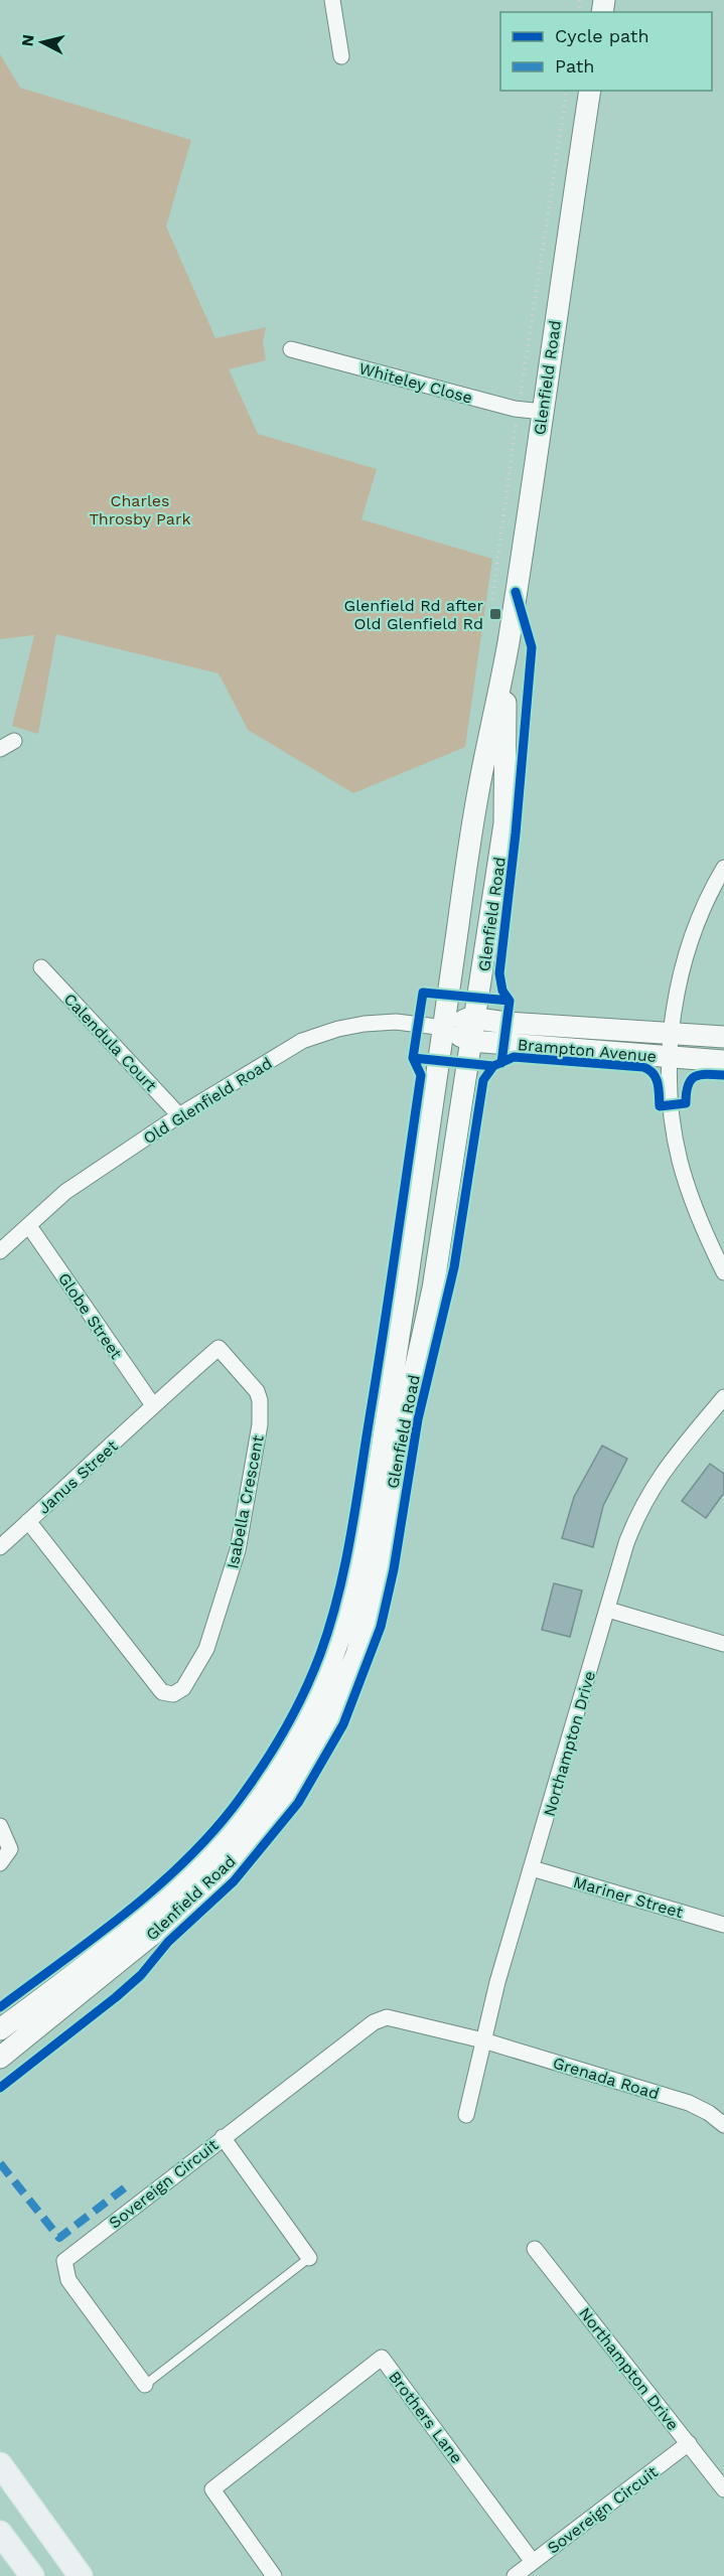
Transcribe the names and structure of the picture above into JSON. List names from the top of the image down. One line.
{"streets":{"main road":["Glenfield Road","Brampton Avenue"],"street":["Whiteley Close","Calendula Court","Old Glenfield Road","Globe Street","Janus Street","Isabella Crescent","Northampton Drive","Mariner Street","Grenada Road","Sovereign Circuit","Brothers Lane"]},"crossings":[["Glenfield Road","Whiteley Close"],["Glenfield Road","Brampton Avenue"],["Glenfield Road","Old Glenfield Road"],["Calendula Court","Old Glenfield Road"],["Brampton Avenue","Old Glenfield Road"],["Old Glenfield Road","Globe Street"],["Globe Street","Janus Street"],["Globe Street","Isabella Crescent"],["Janus Street","Isabella Crescent"],["Northampton Drive","Mariner Street"],["Northampton Drive","Grenada Road"],["Northampton Drive","Sovereign Circuit"],["Grenada Road","Sovereign Circuit"],["Sovereign Circuit","Brothers Lane"]],"parks":["Charles Throsby Park"],"places":{"transit":["Glenfield Rd after Old Glenfield Rd"]},"legend":["Cycle path","Path"],"north":"left"}
